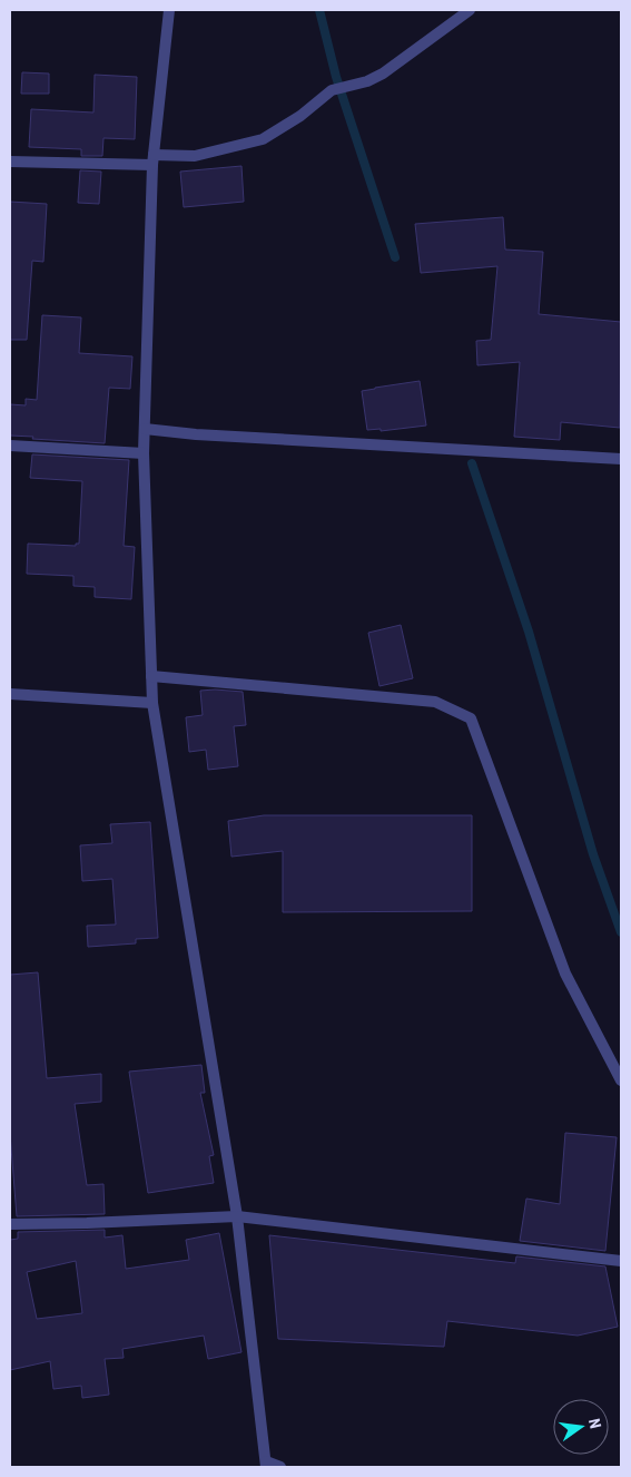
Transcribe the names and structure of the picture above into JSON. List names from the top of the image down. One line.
{"north":"right"}
